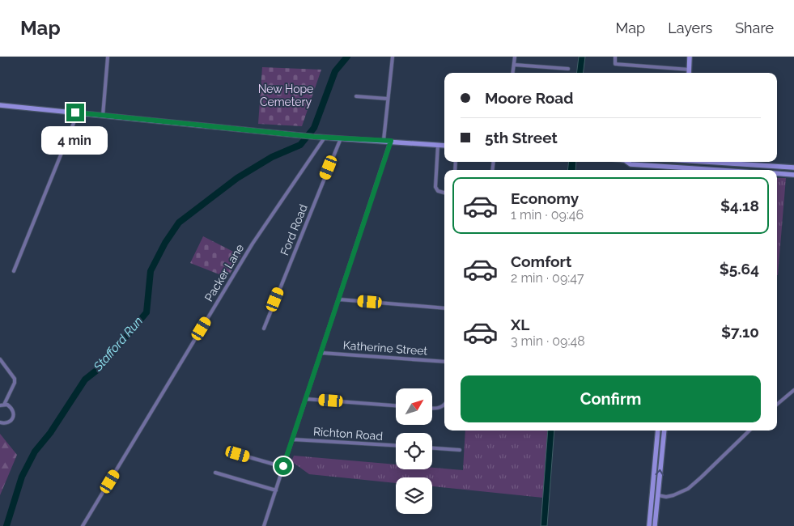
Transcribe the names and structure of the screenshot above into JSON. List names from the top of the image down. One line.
{"streets":{"street":["Ford Road","Packer Lane","Katherine Street","Richton Road"]},"water":["Stafford Run"],"parks":["New Hope Cemetery"],"north":"top right","page":{"header":"Map","nav":["Map","Layers","Share"],"banner":["Moore Road","5th Street"],"bubble":"4 min","list":[{"name":"Economy","note":"1 min · 09:46","value":"$4.18"},{"name":"Comfort","note":"2 min · 09:47","value":"$5.64"},{"name":"XL","note":"3 min · 09:48","value":"$7.10"}],"buttons":"Confirm"}}
